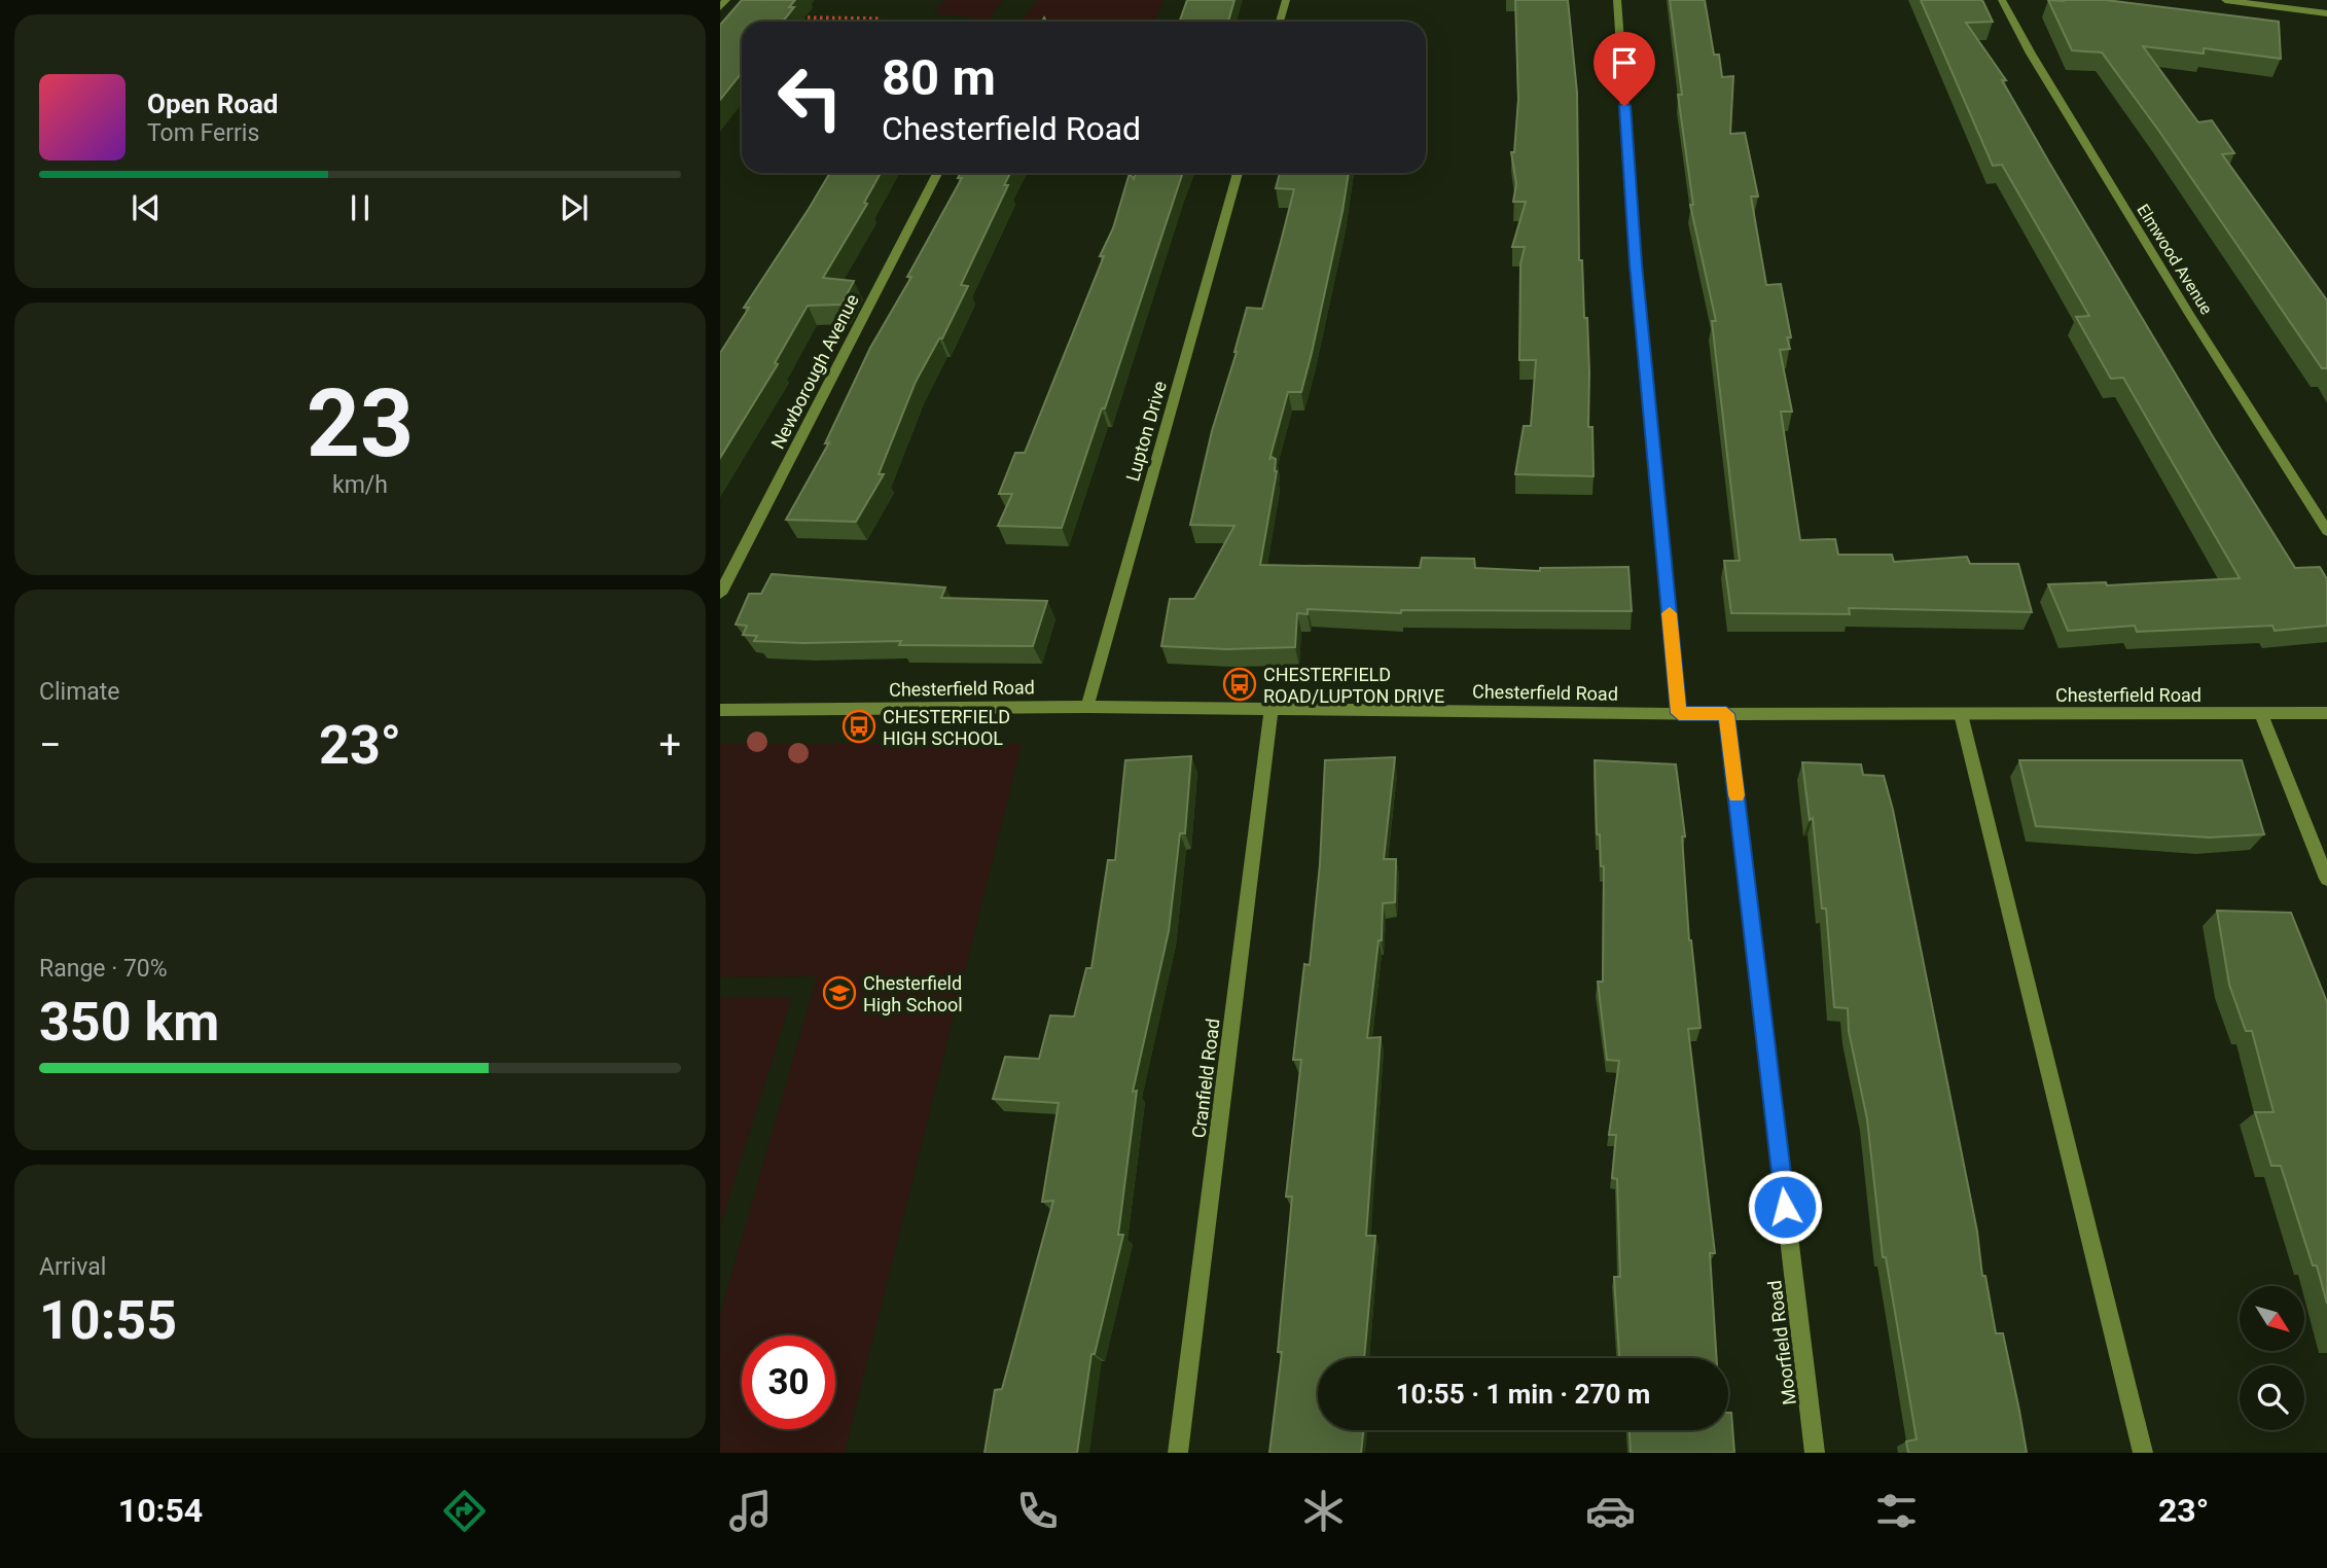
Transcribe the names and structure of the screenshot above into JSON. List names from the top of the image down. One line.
{"streets":{"street":["Elmwood Avenue","Newborough Avenue","Lupton Drive","Chesterfield Road","Cranfield Road","Moorfield Road"]},"crossings":[["Lupton Drive","Chesterfield Road"],["Chesterfield Road","Cranfield Road"],["Chesterfield Road","Moorfield Road"]],"places":{"bus stop":["CHESTERFIELD ROAD/LUPTON DRIVE","CHESTERFIELD HIGH SCHOOL"],"school or university":["Chesterfield High School"]},"north":"bottom right","page":{"turn":["80 m","Chesterfield Road"],"song":["Open Road","Tom Ferris"],"tile":[["23","km/h"],"Climate",["Range · 70%","350 km"],["Arrival","10:55"]],"heat":["−","23°","+"],"limit":"30","trip":"10:55 · 1 min · 270 m","tabs":["10:54","23°"]}}
